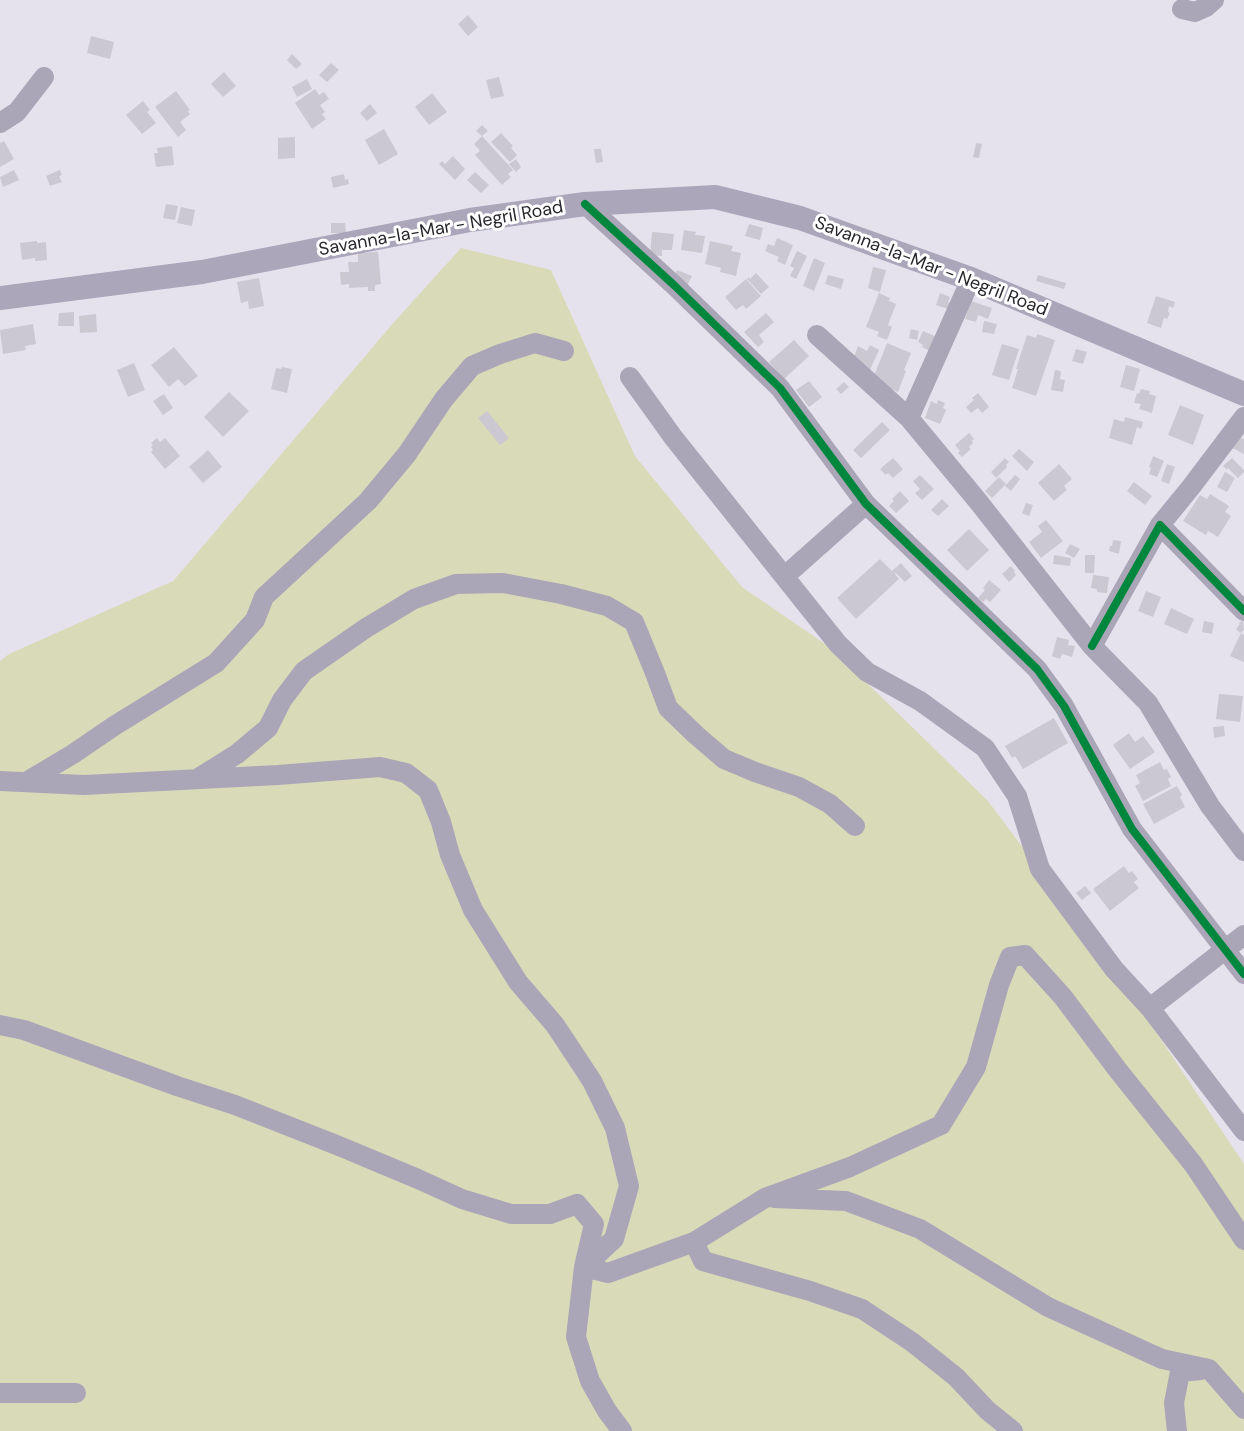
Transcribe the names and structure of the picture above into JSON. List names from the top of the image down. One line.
{"streets":{"main road":["Savanna-la-Mar - Negril Road"]}}
